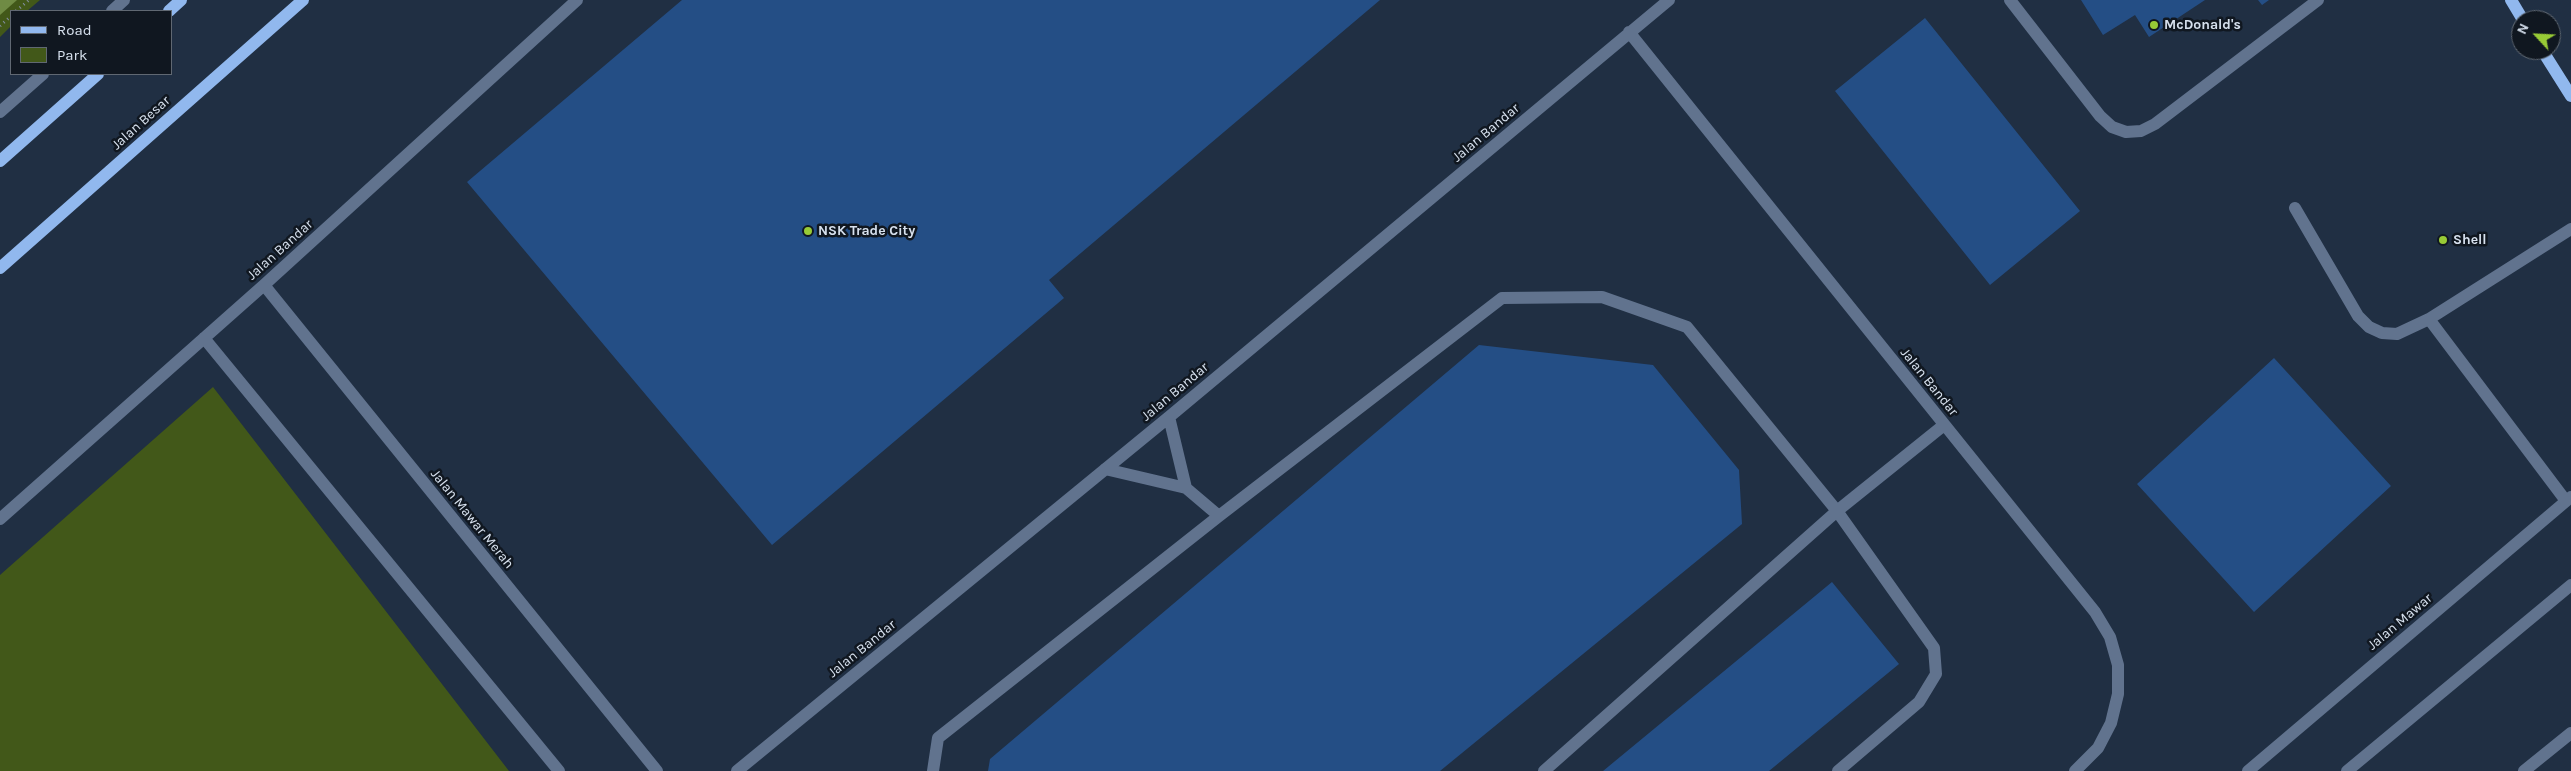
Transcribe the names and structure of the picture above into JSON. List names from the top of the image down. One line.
{"streets":{"main road":["Jalan Besar"],"street":["Jalan Bandar","Jalan Mawar Merah","Jalan Mawar"]},"crossings":[["Jalan Bandar","Jalan Mawar Merah"]],"places":["McDonald's","NSK Trade City","Shell"],"legend":["Road","Park"],"north":"top left"}
